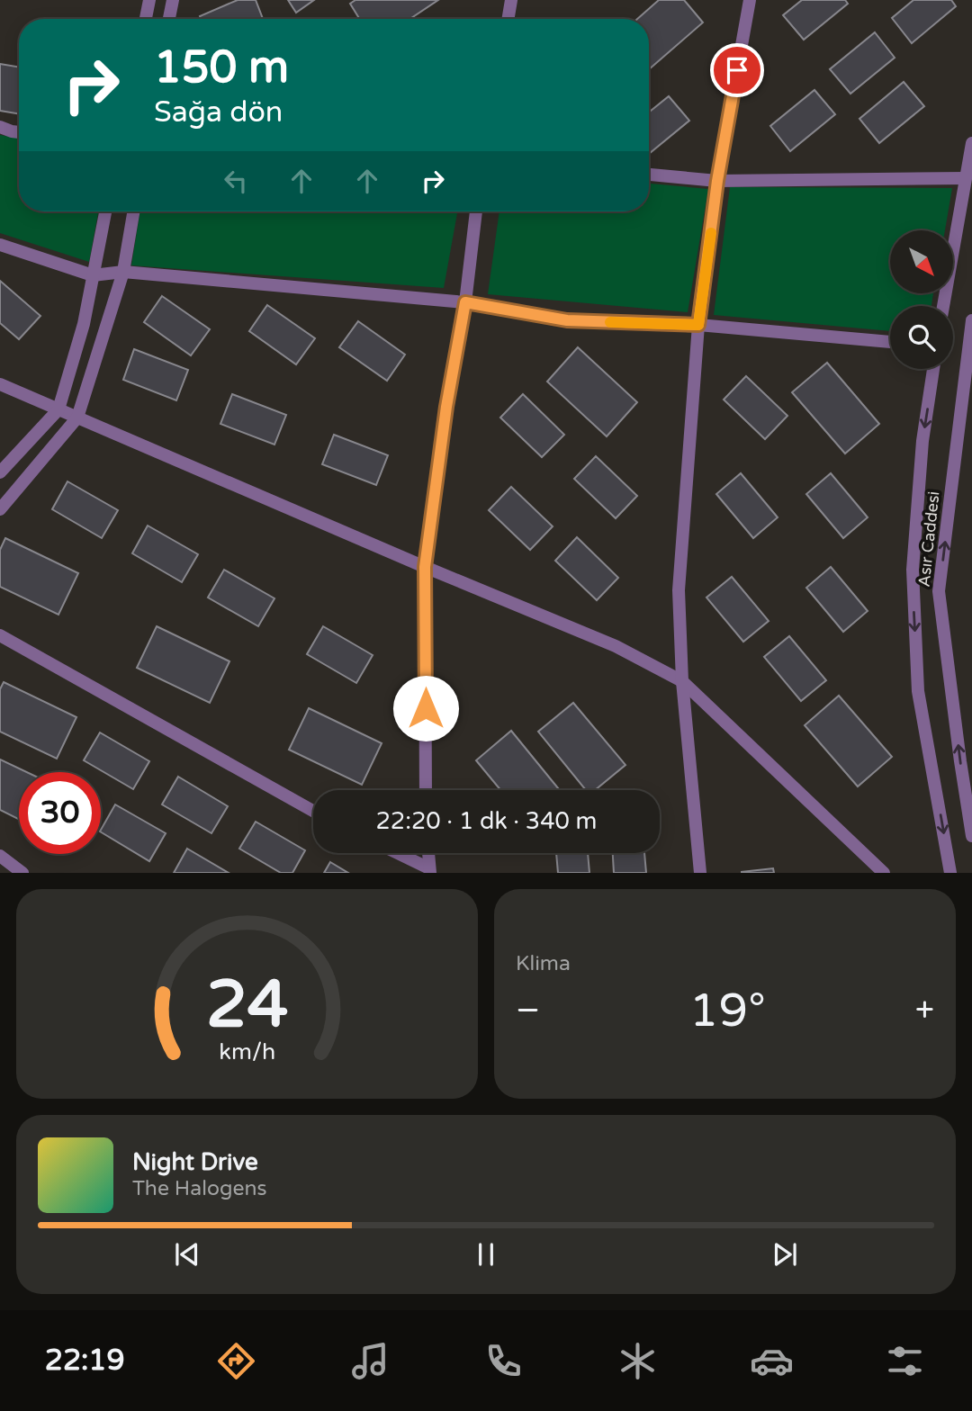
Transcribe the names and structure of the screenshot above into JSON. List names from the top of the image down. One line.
{"streets":{"street":["Asır Caddesi"]},"north":"bottom right","page":{"turn":["150 m","Sağa dön"],"limit":"30","trip":"22:20 · 1 dk · 340 m","tile":"Klima","heat":["−","19°","+"],"song":["Night Drive","The Halogens"],"tabs":"22:19","gauge":["24","km/h"]}}
